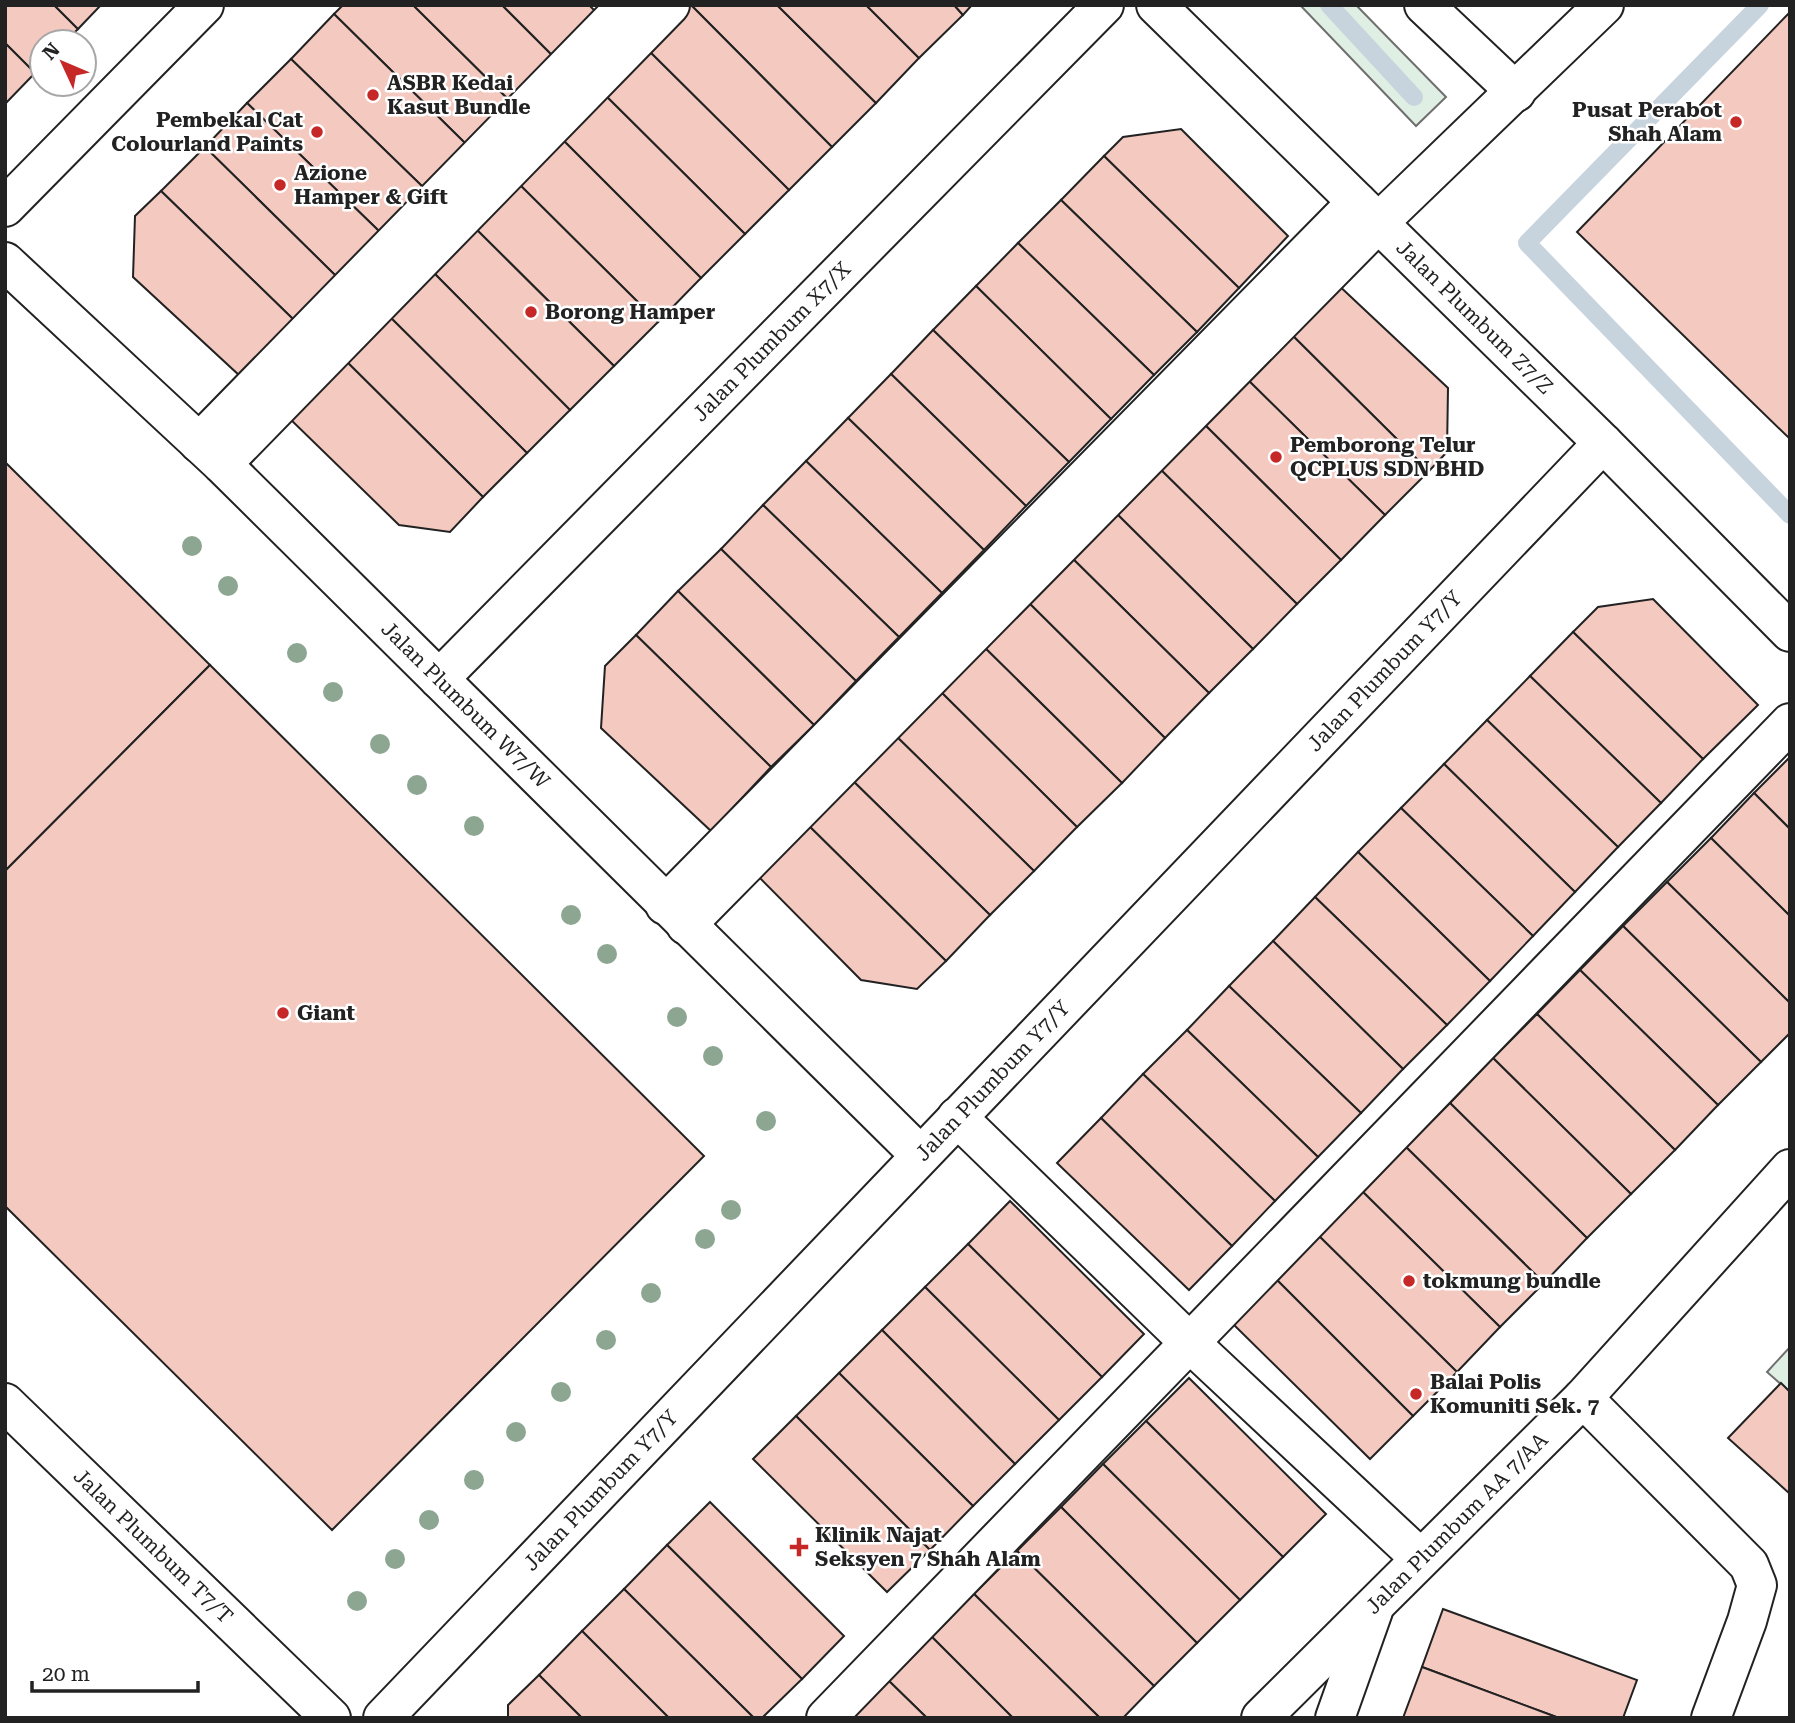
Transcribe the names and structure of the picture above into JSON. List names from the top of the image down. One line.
{"streets":{"street":["Jalan Plumbum Z7/Z","Jalan Plumbum X7/X","Jalan Plumbum Y7/Y","Jalan Plumbum W7/W","Jalan Plumbum AA 7/AA","Jalan Plumbum T7/T"]},"crossings":[["Jalan Plumbum Z7/Z","Jalan Plumbum Y7/Y"],["Jalan Plumbum X7/X","Jalan Plumbum W7/W"],["Jalan Plumbum Y7/Y","Jalan Plumbum W7/W"]],"places":{"other":["ASBR Kedai Kasut Bundle","Pusat Perabot Shah Alam","Pembekal Cat Colourland Paints","Azione Hamper & Gift","Borong Hamper","Pemborong Telur QCPLUS SDN BHD","Giant","tokmung bundle","Balai Polis Komuniti Sek. 7"],"health":["Klinik Najat Seksyen 7 Shah Alam"]},"scale_bar":"20 m","north":"top left"}
